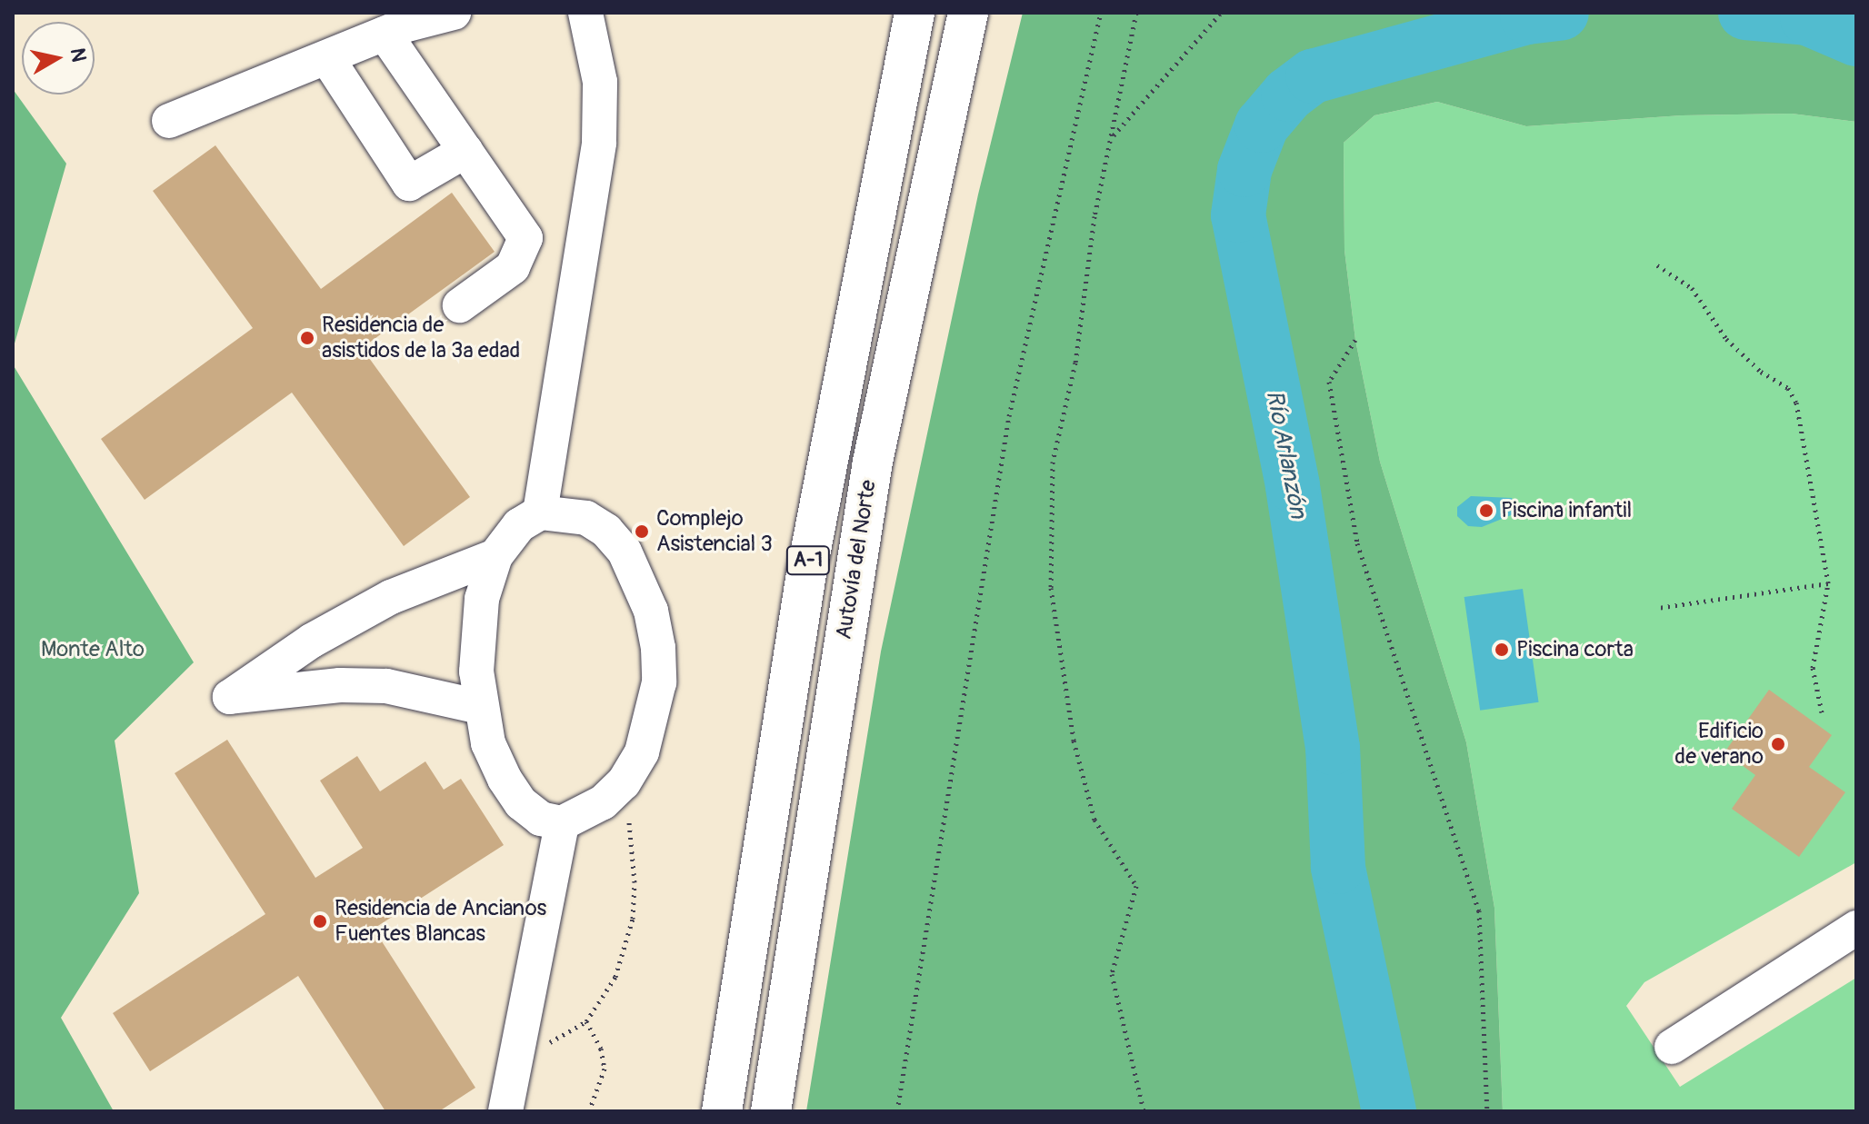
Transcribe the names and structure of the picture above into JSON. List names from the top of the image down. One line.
{"streets":{"highway":["Autovía del Norte","A-1"]},"water":["Río Arlanzón"],"parks":["Monte Alto"],"places":["Residencia de asistidos de la 3ª edad","Piscina infantil","Complejo Asistencial 3","Piscina corta","Edificio de verano","Residencia de Ancianos Fuentes Blancas"],"north":"right"}
